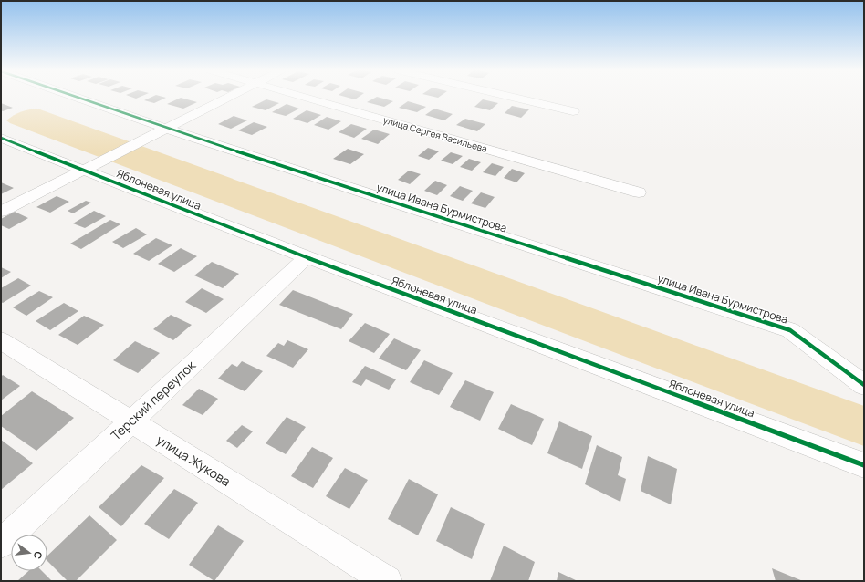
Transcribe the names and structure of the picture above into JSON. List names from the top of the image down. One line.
{"streets":{"street":["улица Сергея Васильева","Яблоневая улица","улица Ивана Бурмистрова","Терский переулок","улица Жукова"]},"crossings":[["Яблоневая улица","Терский переулок"],["Терский переулок","улица Жукова"]],"north":"right"}
